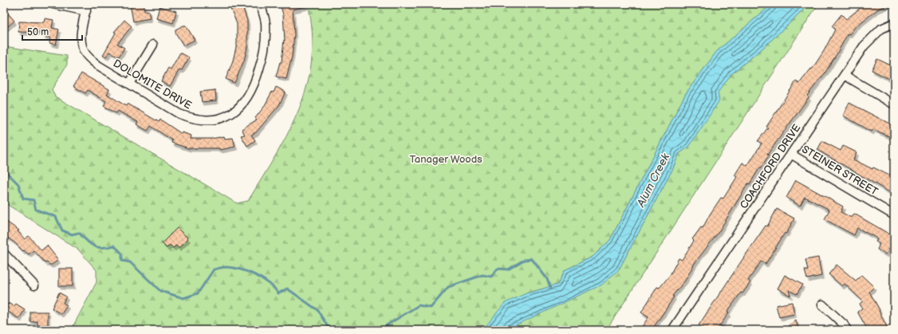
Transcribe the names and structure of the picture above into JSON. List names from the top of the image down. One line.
{"streets":{"street":["DOLOMITE DRIVE","COACHFORD DRIVE","STEINER STREET"]},"crossings":[["COACHFORD DRIVE","STEINER STREET"]],"water":["Alum Creek"],"parks":["Tanager Woods"],"scale_bar":"50 m"}
